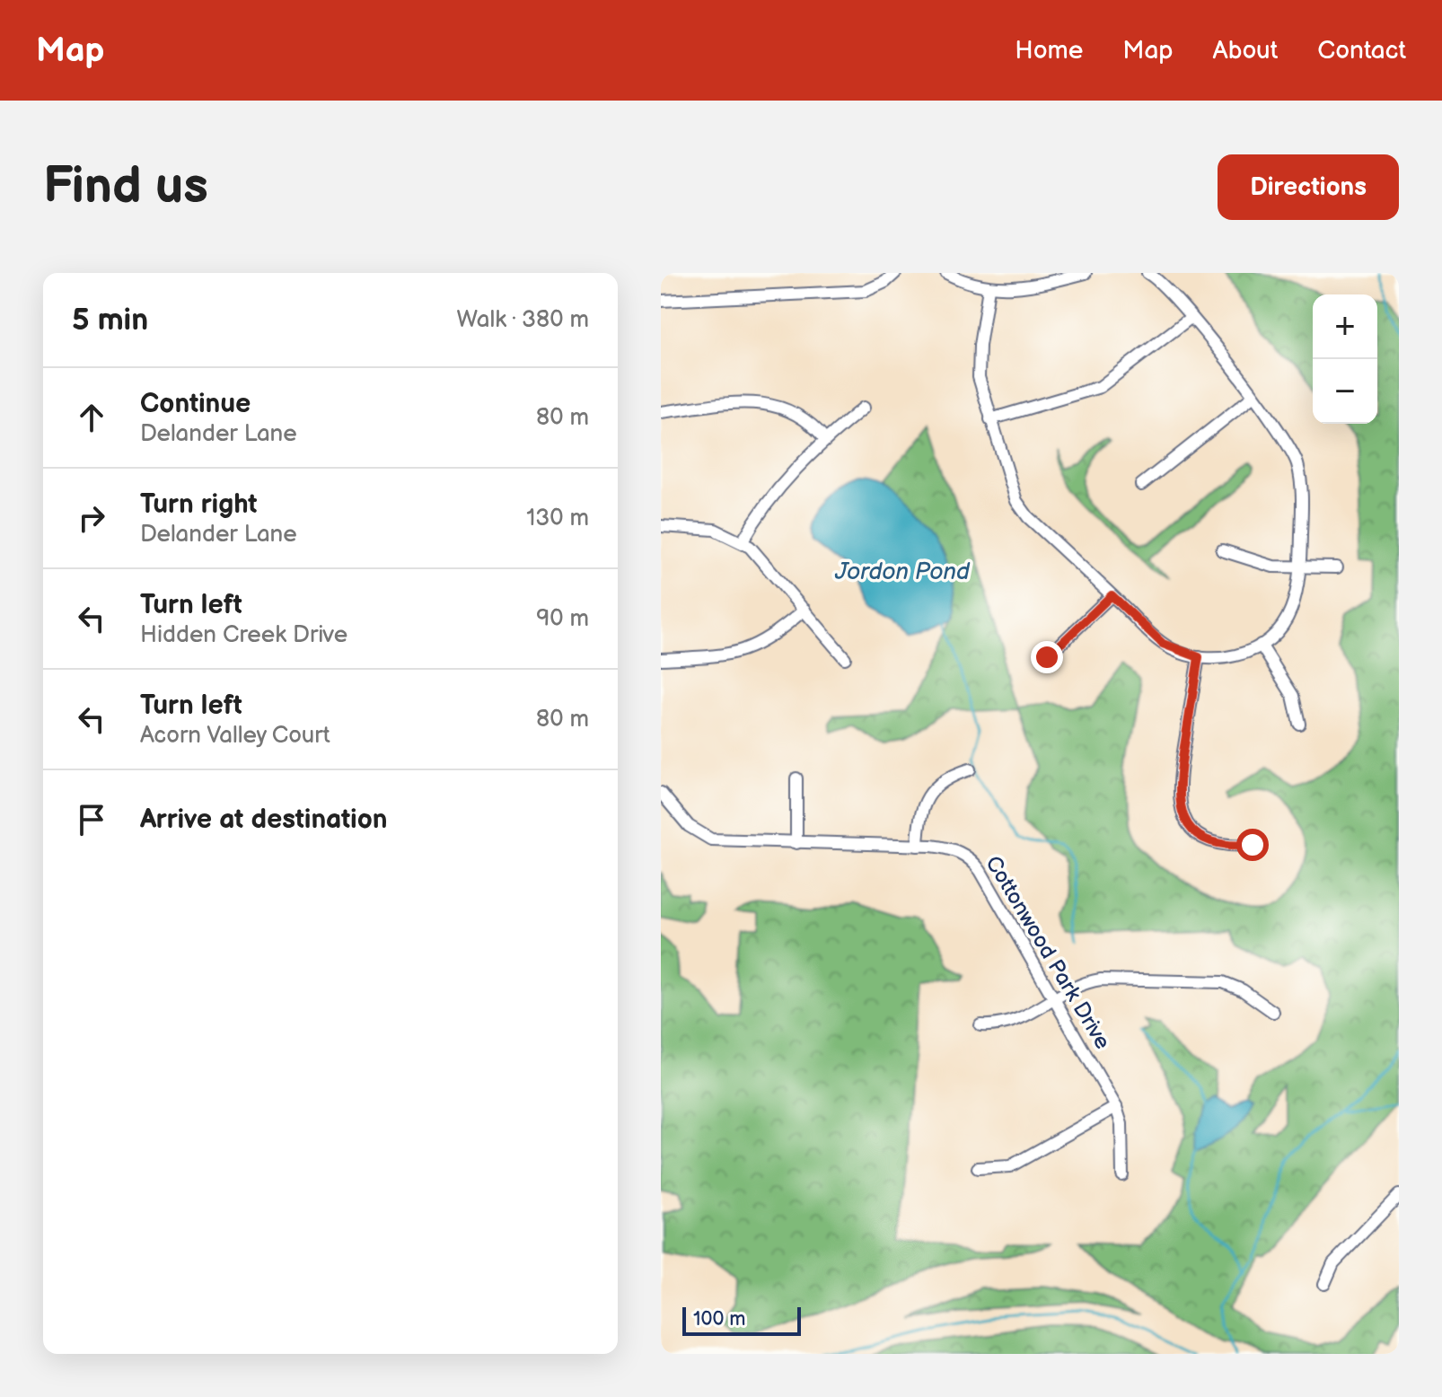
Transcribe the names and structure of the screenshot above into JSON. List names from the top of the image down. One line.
{"streets":{"street":["Cottonwood Park Drive"]},"water":["Jordon Pond"],"scale_bar":"100 m","page":{"header":"Map","nav":["Home","Map","About","Contact"],"buttons":"Directions","title":"Find us","heading":["5 min","Walk · 380 m"],"map_buttons":["+","−"],"list":[["Continue","Delander Lane","80 m"],["Turn right","Delander Lane","130 m"],["Turn left","Hidden Creek Drive","90 m"],["Turn left","Acorn Valley Court","80 m"],"Arrive at destination"],"scale":"100 m"}}
